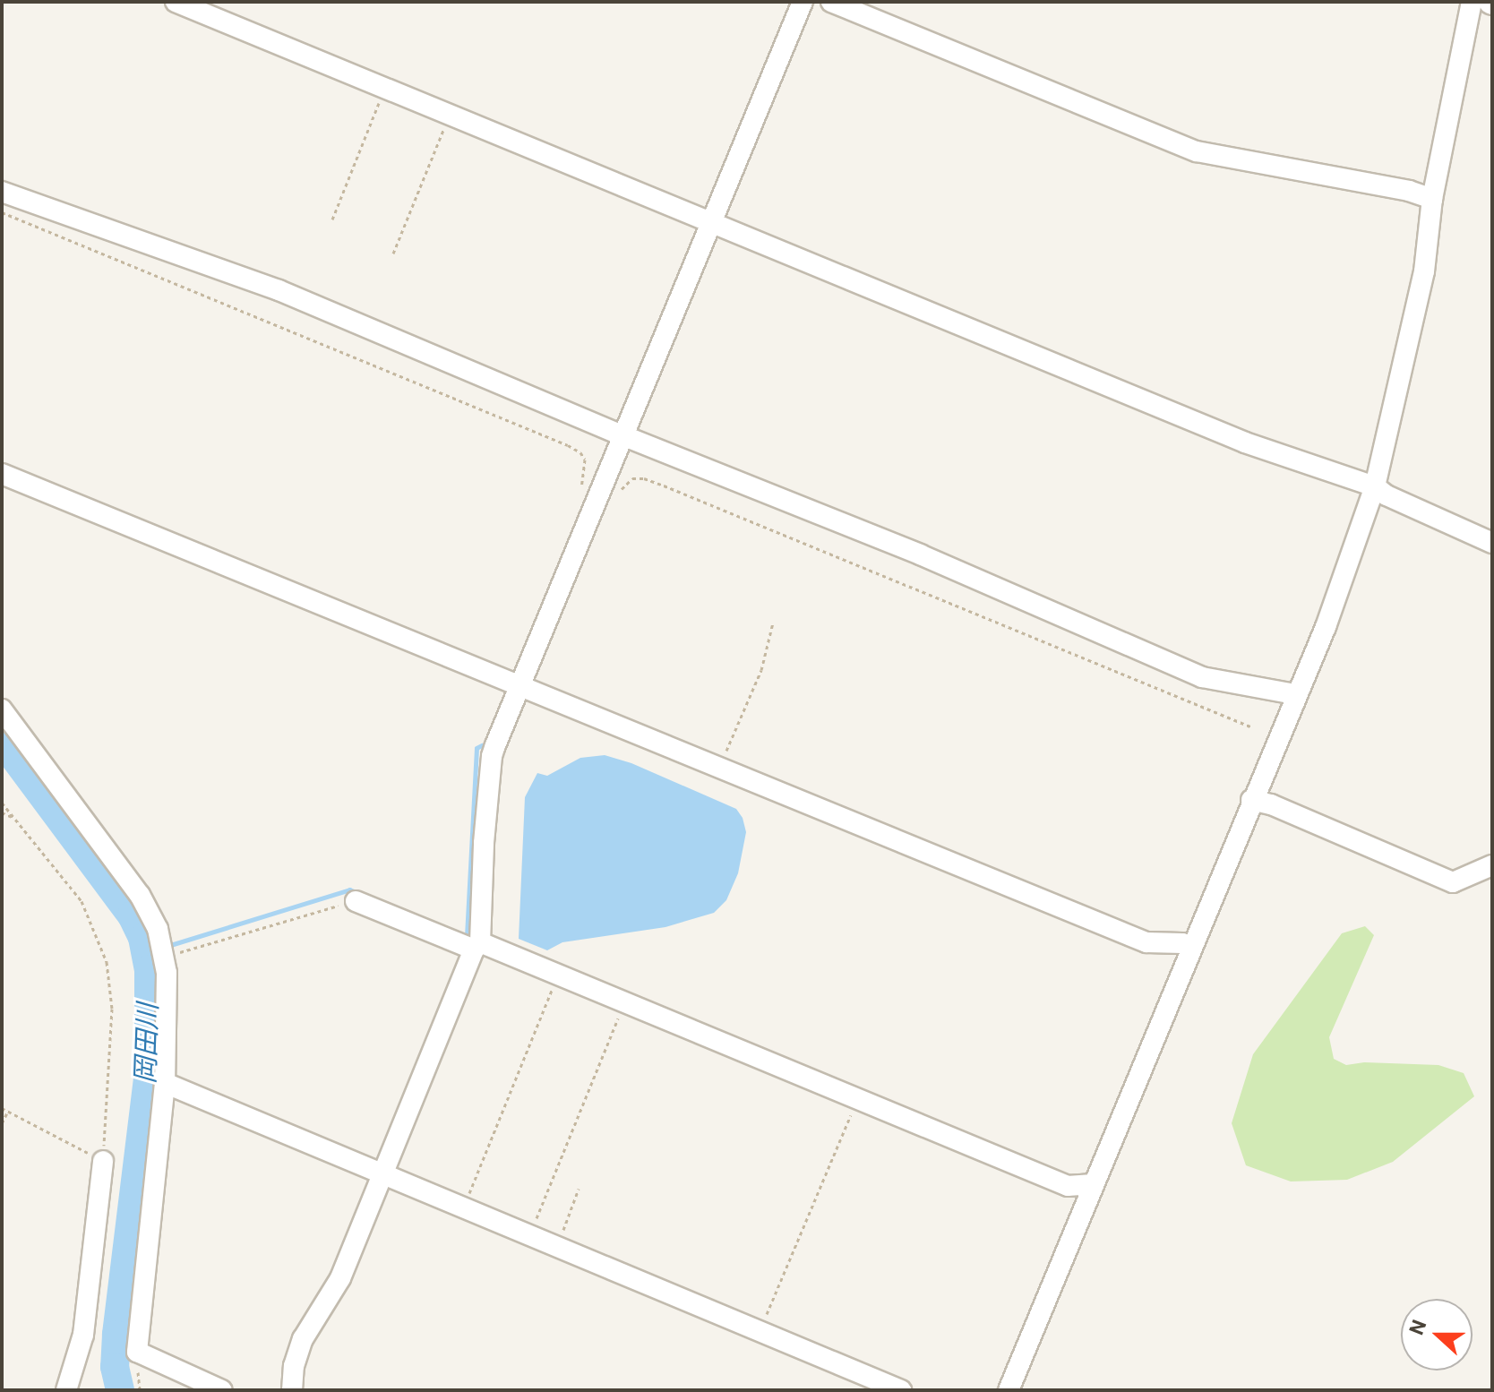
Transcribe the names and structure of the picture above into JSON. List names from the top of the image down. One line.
{"water":["岡田川"],"north":"left"}
